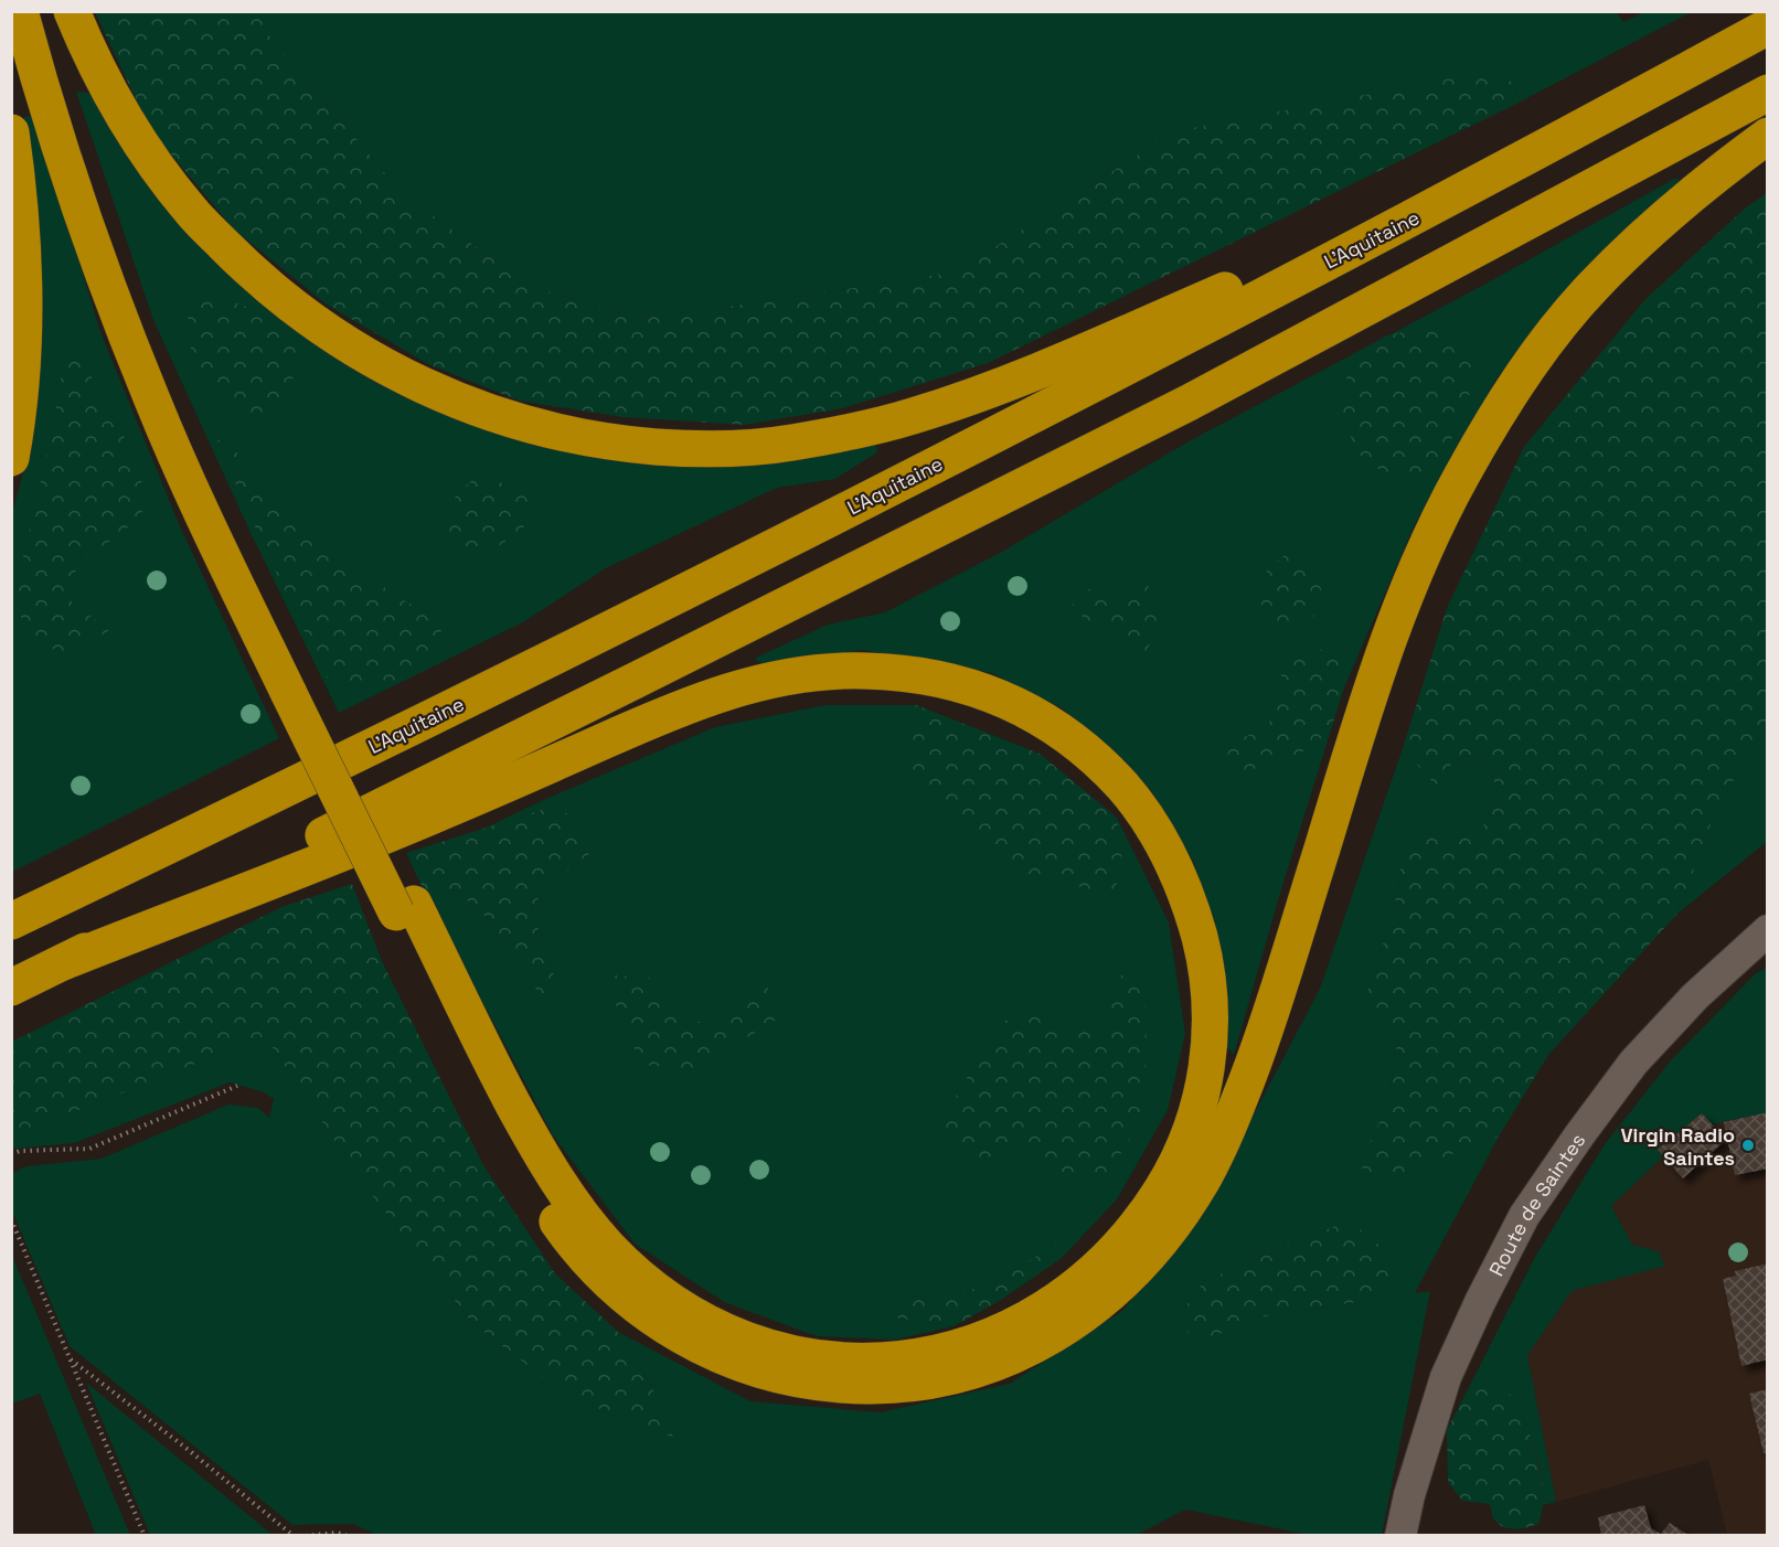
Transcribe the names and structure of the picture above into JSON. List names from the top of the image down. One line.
{"streets":{"highway":["L'Aquitaine"],"street":["Route de Saintes"]},"places":["Virgin Radio Saintes"]}
